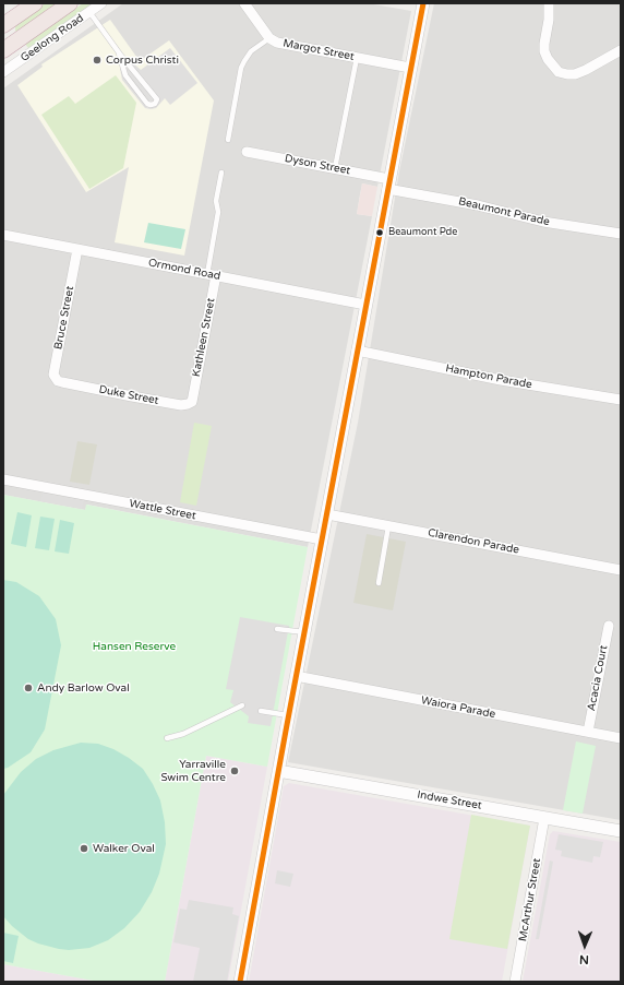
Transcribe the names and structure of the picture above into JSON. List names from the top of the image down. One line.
{"streets":{"highway":["Geelong Road"],"street":["Margot Street","Dyson Street","Beaumont Parade","Ormond Road","Bruce Street","Kathleen Street","Hampton Parade","Duke Street","Wattle Street","Clarendon Parade","Acacia Court","Waiora Parade","Indwe Street","McArthur Street"]},"crossings":[["Dyson Street","Beaumont Parade"],["Ormond Road","Bruce Street"],["Ormond Road","Kathleen Street"],["Bruce Street","Duke Street"],["Kathleen Street","Duke Street"],["Acacia Court","Waiora Parade"],["Indwe Street","McArthur Street"]],"parks":["Hansen Reserve"],"places":["Corpus Christi","Beaumont Pde","Andy Barlow Oval","Yarraville Swim Centre","Walker Oval"],"north":"bottom"}
